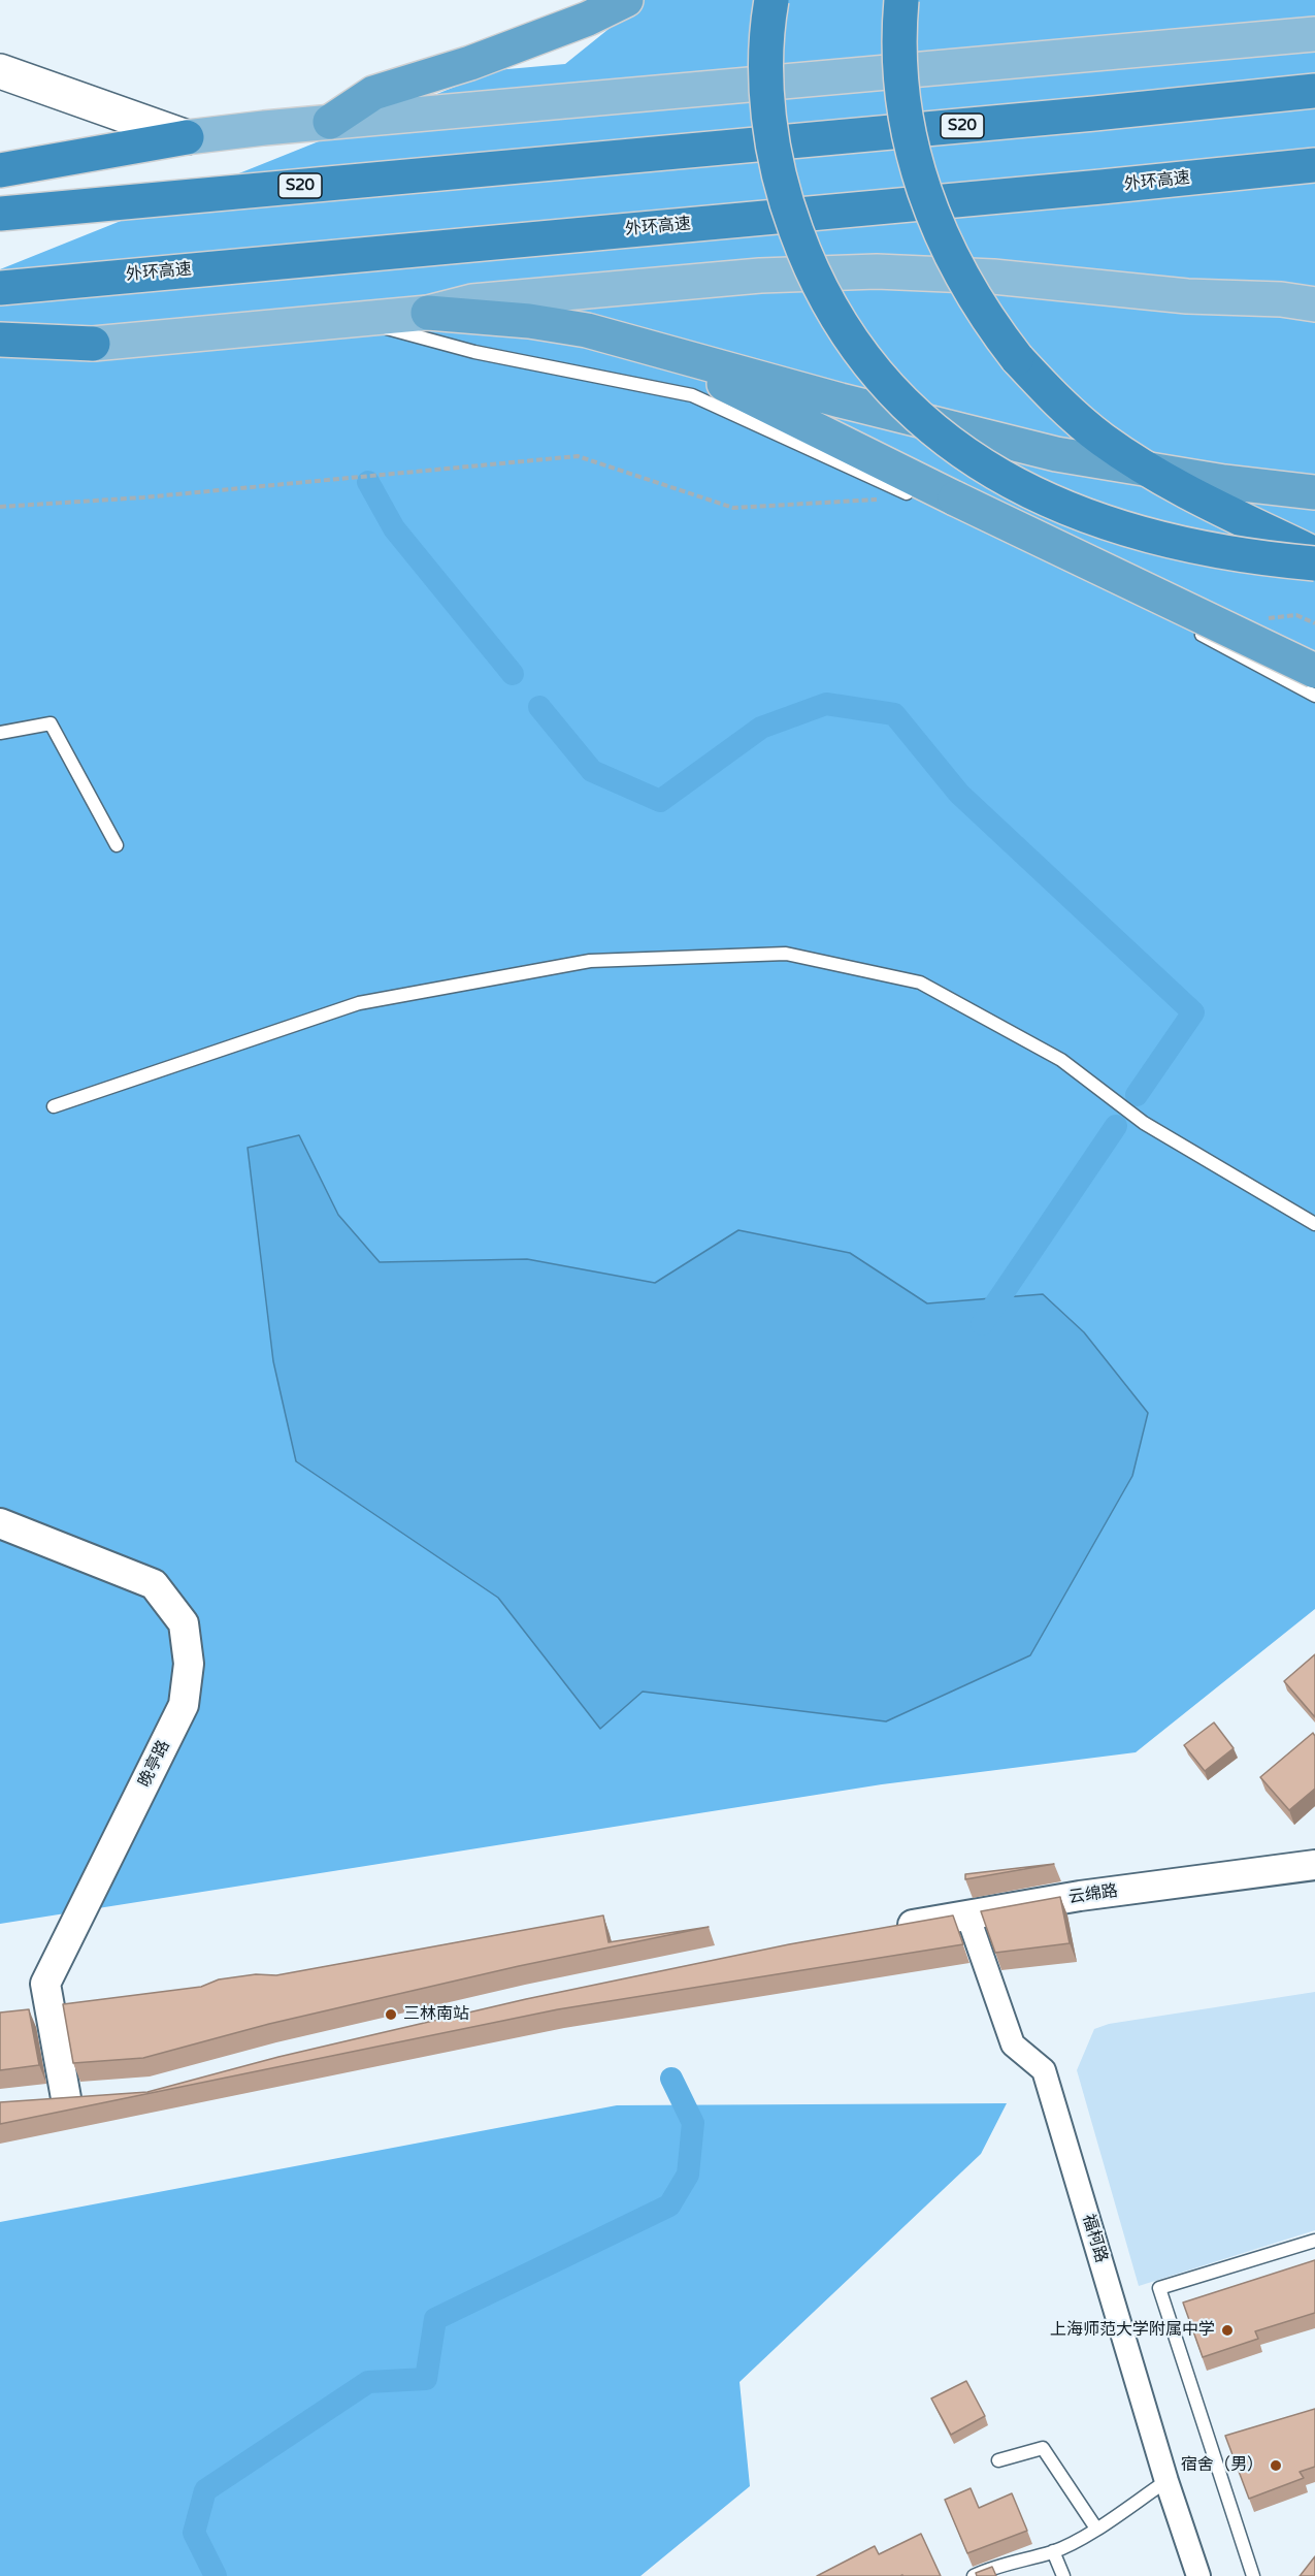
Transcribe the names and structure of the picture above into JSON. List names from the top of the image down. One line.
{"streets":{"highway":["S20","外环高速"],"street":["晚亭路","云绵路","福柯路"]},"crossings":[["云绵路","福柯路"]],"places":["三林南站","上海师范大学附属中学","宿舍（男）"]}
